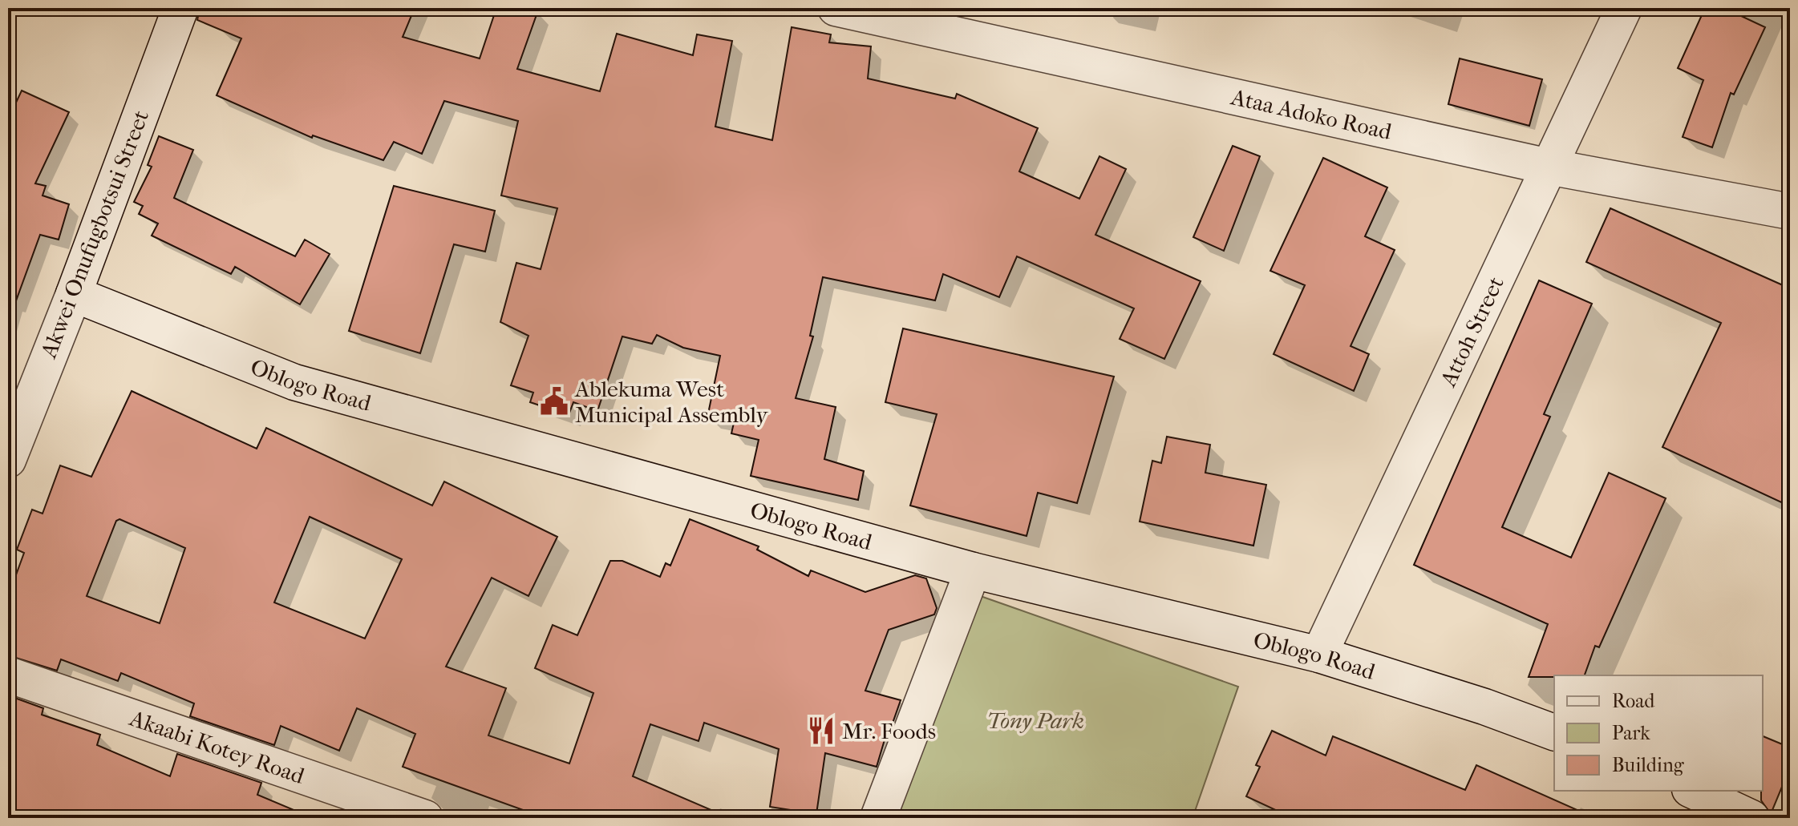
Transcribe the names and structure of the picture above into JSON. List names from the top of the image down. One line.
{"streets":{"street":["Ataa Adoko Road","Akwei Onufugbotsui Street","Attoh Street","Oblogo Road","Akaabi Kotey Road"]},"crossings":[["Ataa Adoko Road","Attoh Street"],["Akwei Onufugbotsui Street","Oblogo Road"],["Attoh Street","Oblogo Road"]],"parks":["Tony Park"],"places":{"public building":["Ablekuma West Municipal Assembly"],"restaurant":["Mr. Foods"]},"legend":["Road","Park","Building"]}
